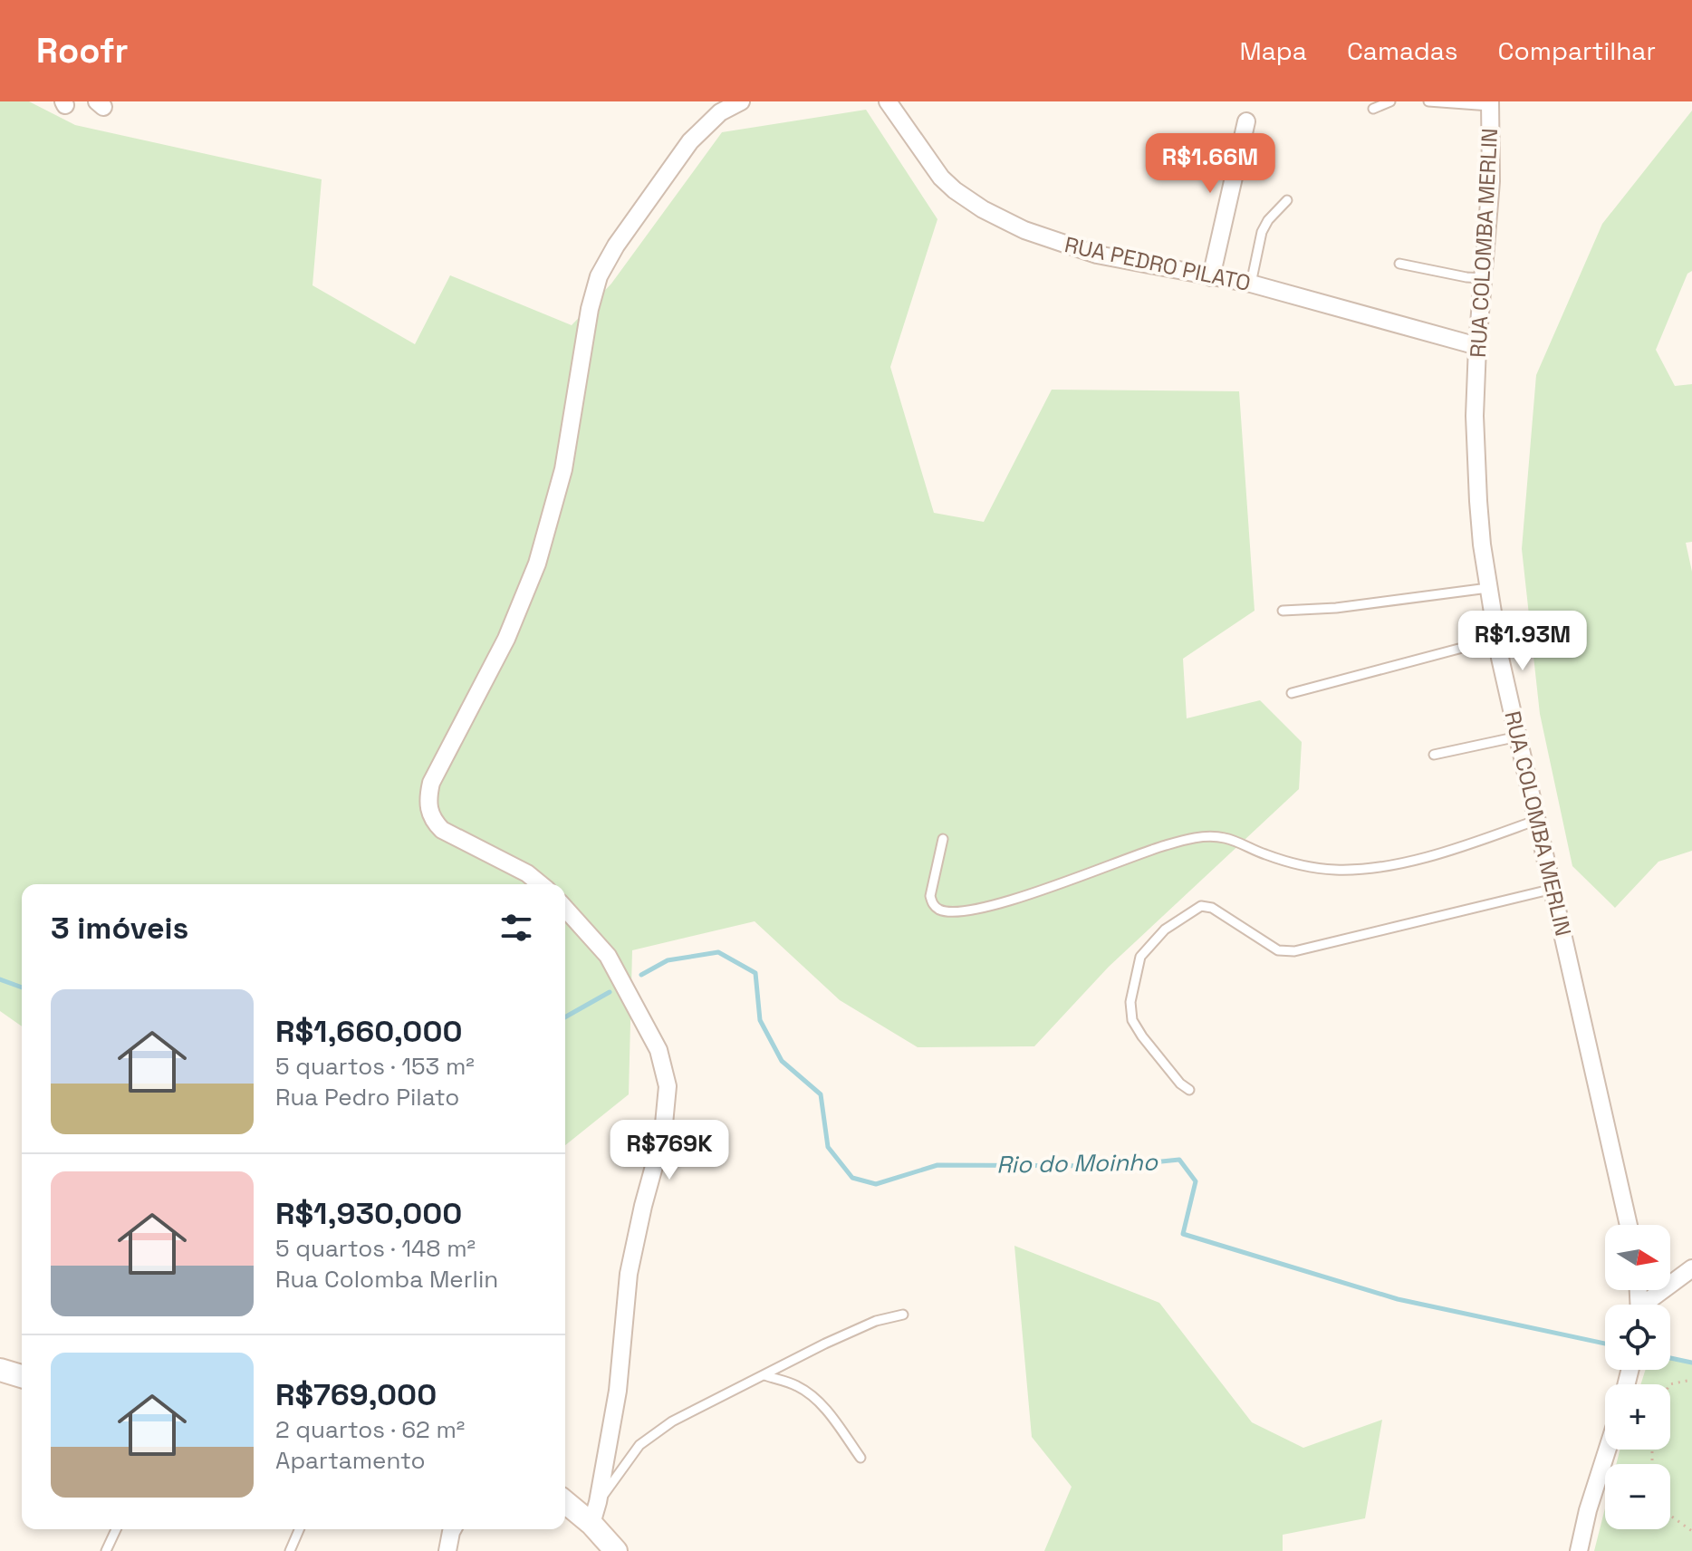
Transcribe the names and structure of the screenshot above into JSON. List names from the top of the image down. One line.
{"streets":{"street":["RUA COLOMBA MERLIN","RUA PEDRO PILATO"]},"crossings":[["RUA COLOMBA MERLIN","RUA PEDRO PILATO"]],"water":["Rio do Moinho"],"north":"right","page":{"header":"Roofr","nav":["Mapa","Camadas","Compartilhar"],"price":["R$1.66M","R$1.93M","R$769K"],"heading":"3 imóveis","list":[{"name":"R$1,660,000","note":"5 quartos · 153 m² · Rua Pedro Pilato"},{"name":"R$1,930,000","note":"5 quartos · 148 m² · Rua Colomba Merlin"},{"name":"R$769,000","note":"2 quartos · 62 m² · Apartamento"}],"map_buttons":["+","−"]}}
